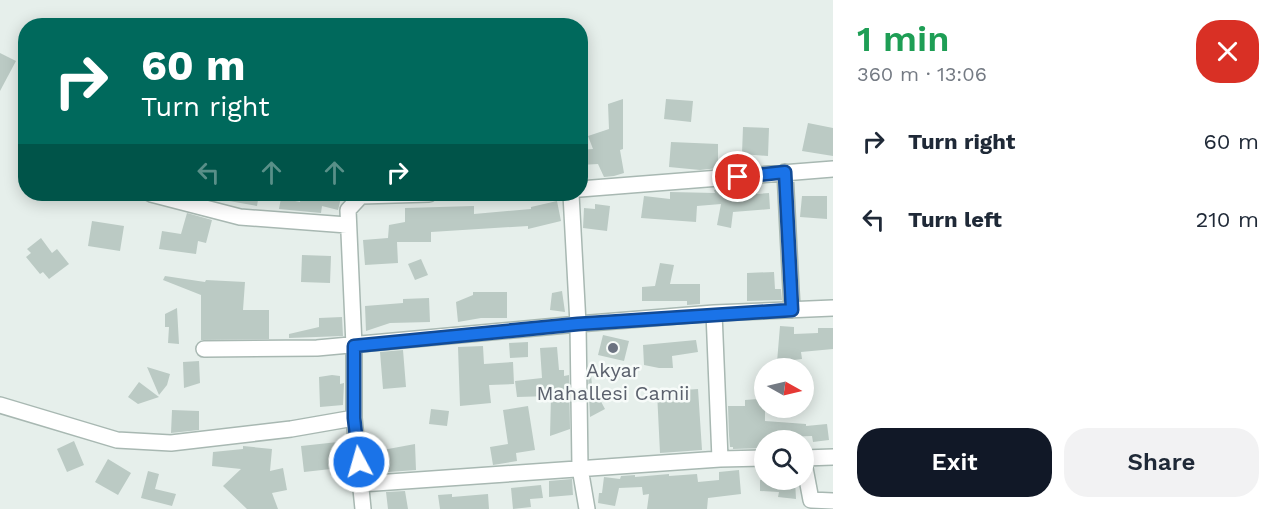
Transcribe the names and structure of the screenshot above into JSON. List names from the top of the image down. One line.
{"places":["Akyar Mahallesi Camii"],"north":"right","page":{"heading":["1 min","360 m · 13:06"],"turn":["60 m","Turn right"],"list":[{"name":"Turn right","value":"60 m"},{"name":"Turn left","value":"210 m"}],"buttons":["Exit","Share"]}}
